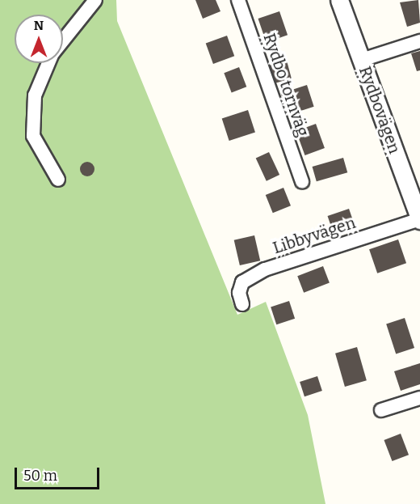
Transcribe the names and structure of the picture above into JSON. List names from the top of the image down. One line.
{"streets":{"street":["Rydbo tornväg","Rydbovägen","Libbyvägen"]},"crossings":[["Rydbovägen","Libbyvägen"]],"scale_bar":"50 m","north":"top"}
